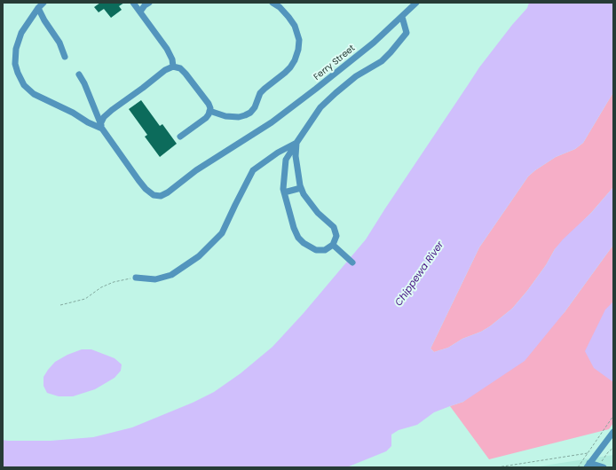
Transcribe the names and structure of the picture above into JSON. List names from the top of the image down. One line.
{"streets":{"street":["Ferry Street"]},"water":["Chippewa River"]}
